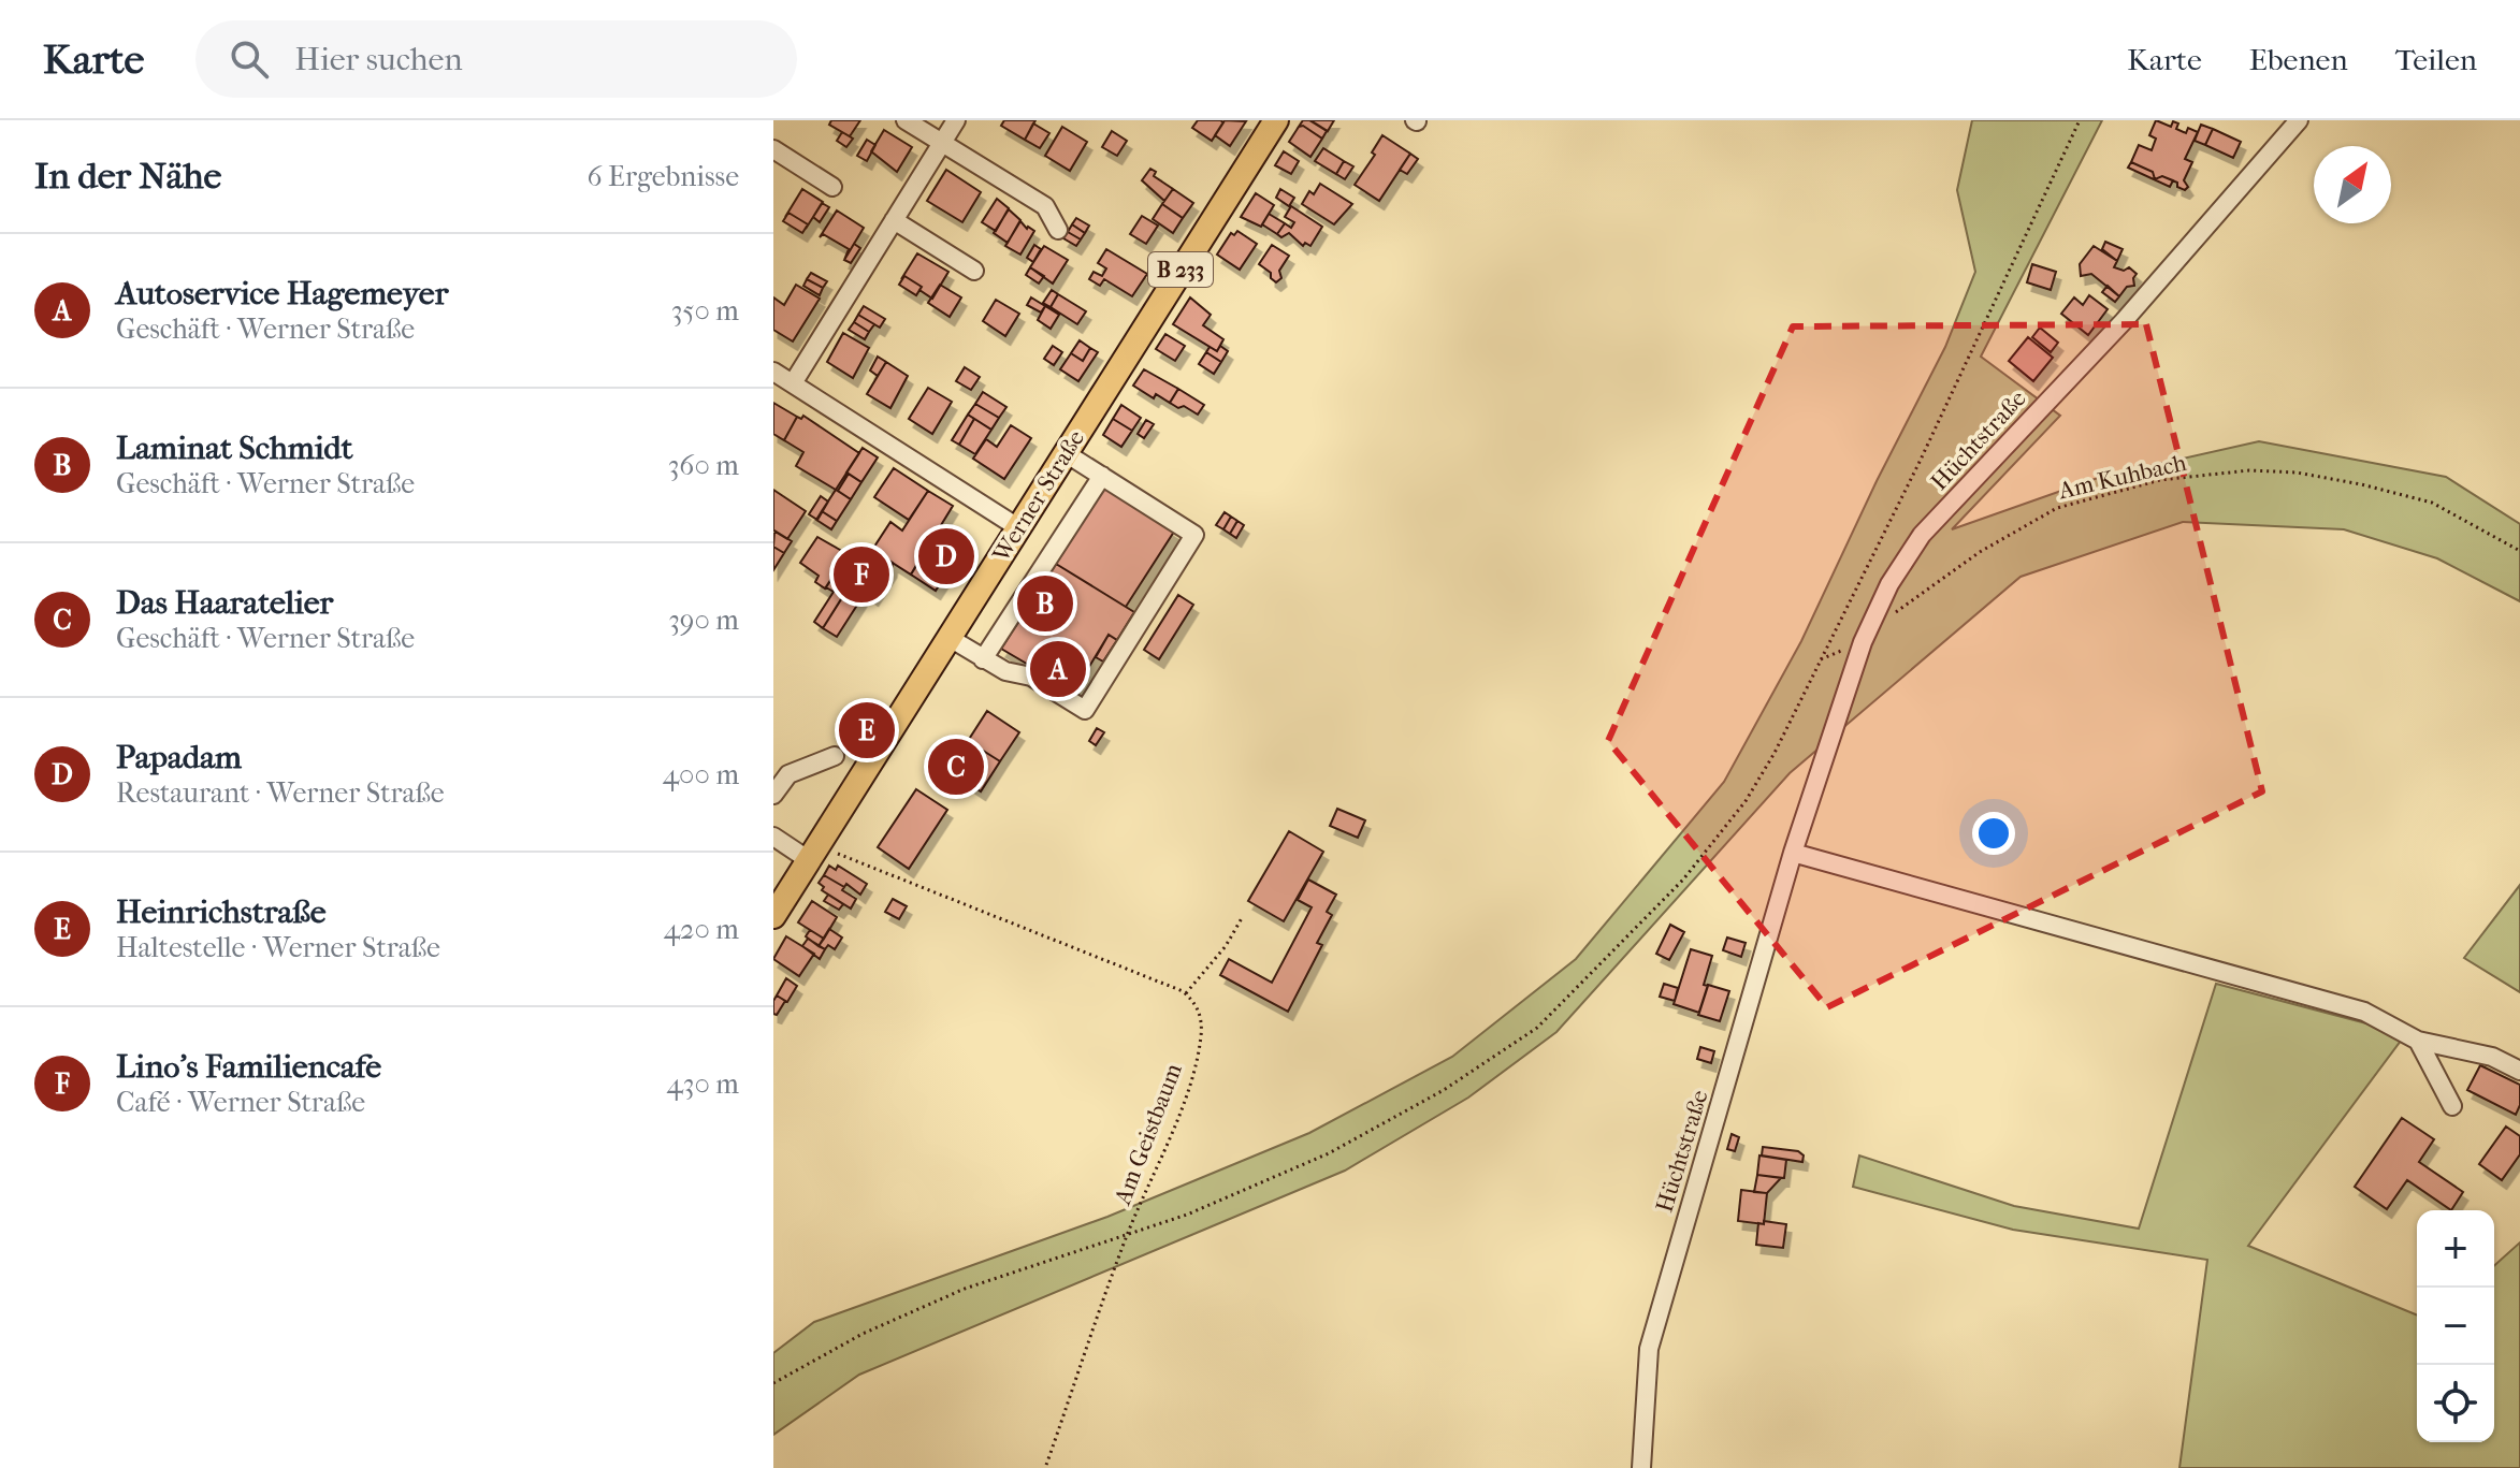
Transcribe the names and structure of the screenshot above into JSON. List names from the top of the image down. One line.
{"streets":{"main road":["B 233","Werner Straße"],"street":["Hüchtstraße"],"path":["Am Kuhbach","Am Geistbaum"]},"north":"top right","page":{"header":"Karte","search":"Hier suchen","nav":["Karte","Ebenen","Teilen"],"heading":["In der Nähe","6 Ergebnisse"],"list":[{"mark":"A","name":"Autoservice Hagemeyer","note":"Geschäft · Werner Straße","value":"350 m"},{"mark":"B","name":"Laminat Schmidt","note":"Geschäft · Werner Straße","value":"360 m"},{"mark":"C","name":"Das Haaratelier","note":"Geschäft · Werner Straße","value":"390 m"},{"mark":"D","name":"Papadam","note":"Restaurant · Werner Straße","value":"400 m"},{"mark":"E","name":"Heinrichstraße","note":"Haltestelle · Werner Straße","value":"420 m"},{"mark":"F","name":"Lino's Familiencafe","note":"Café · Werner Straße","value":"430 m"}],"pins":["D","F","B","A","E","C"],"map_buttons":["+","−"]}}
